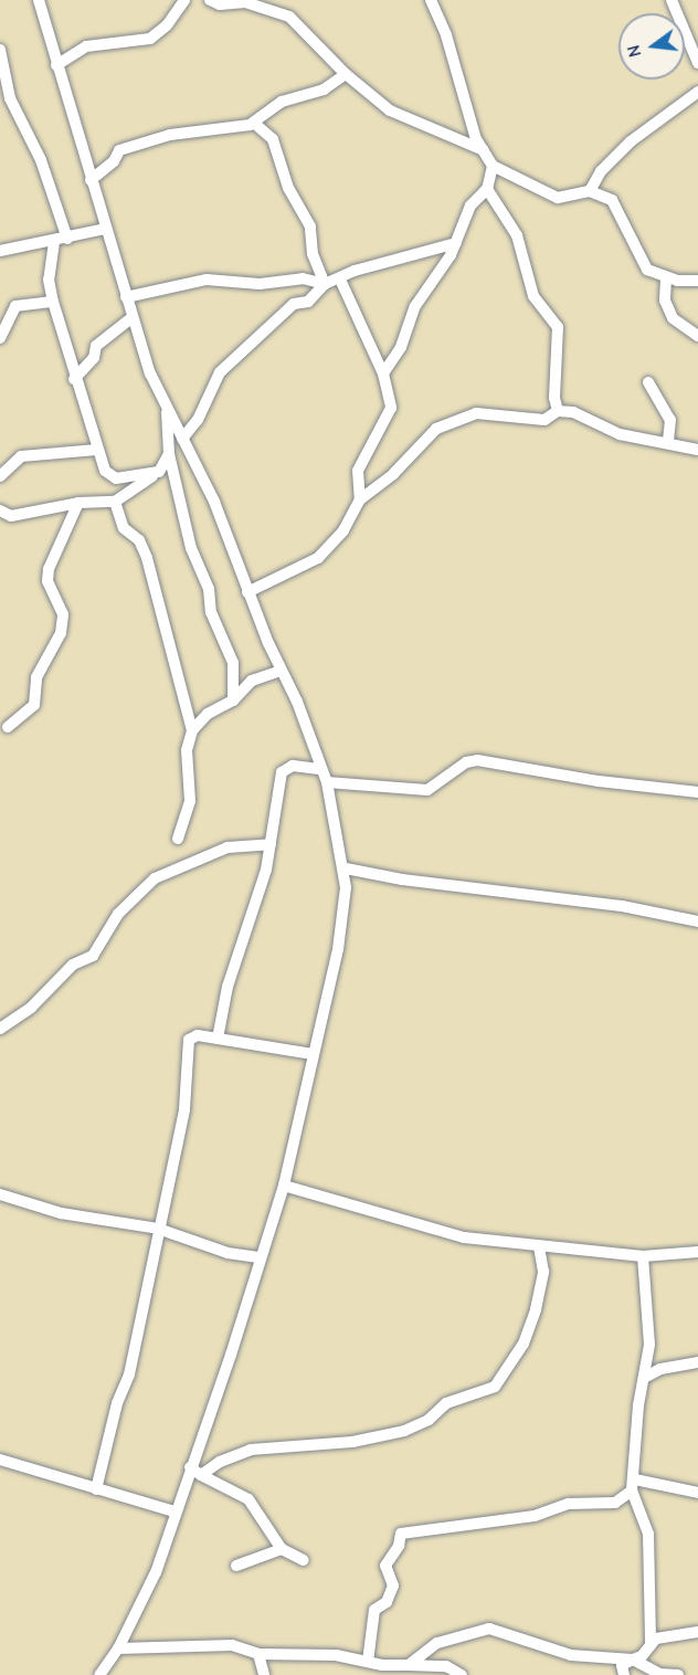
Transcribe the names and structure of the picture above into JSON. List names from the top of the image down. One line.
{"north":"left"}
